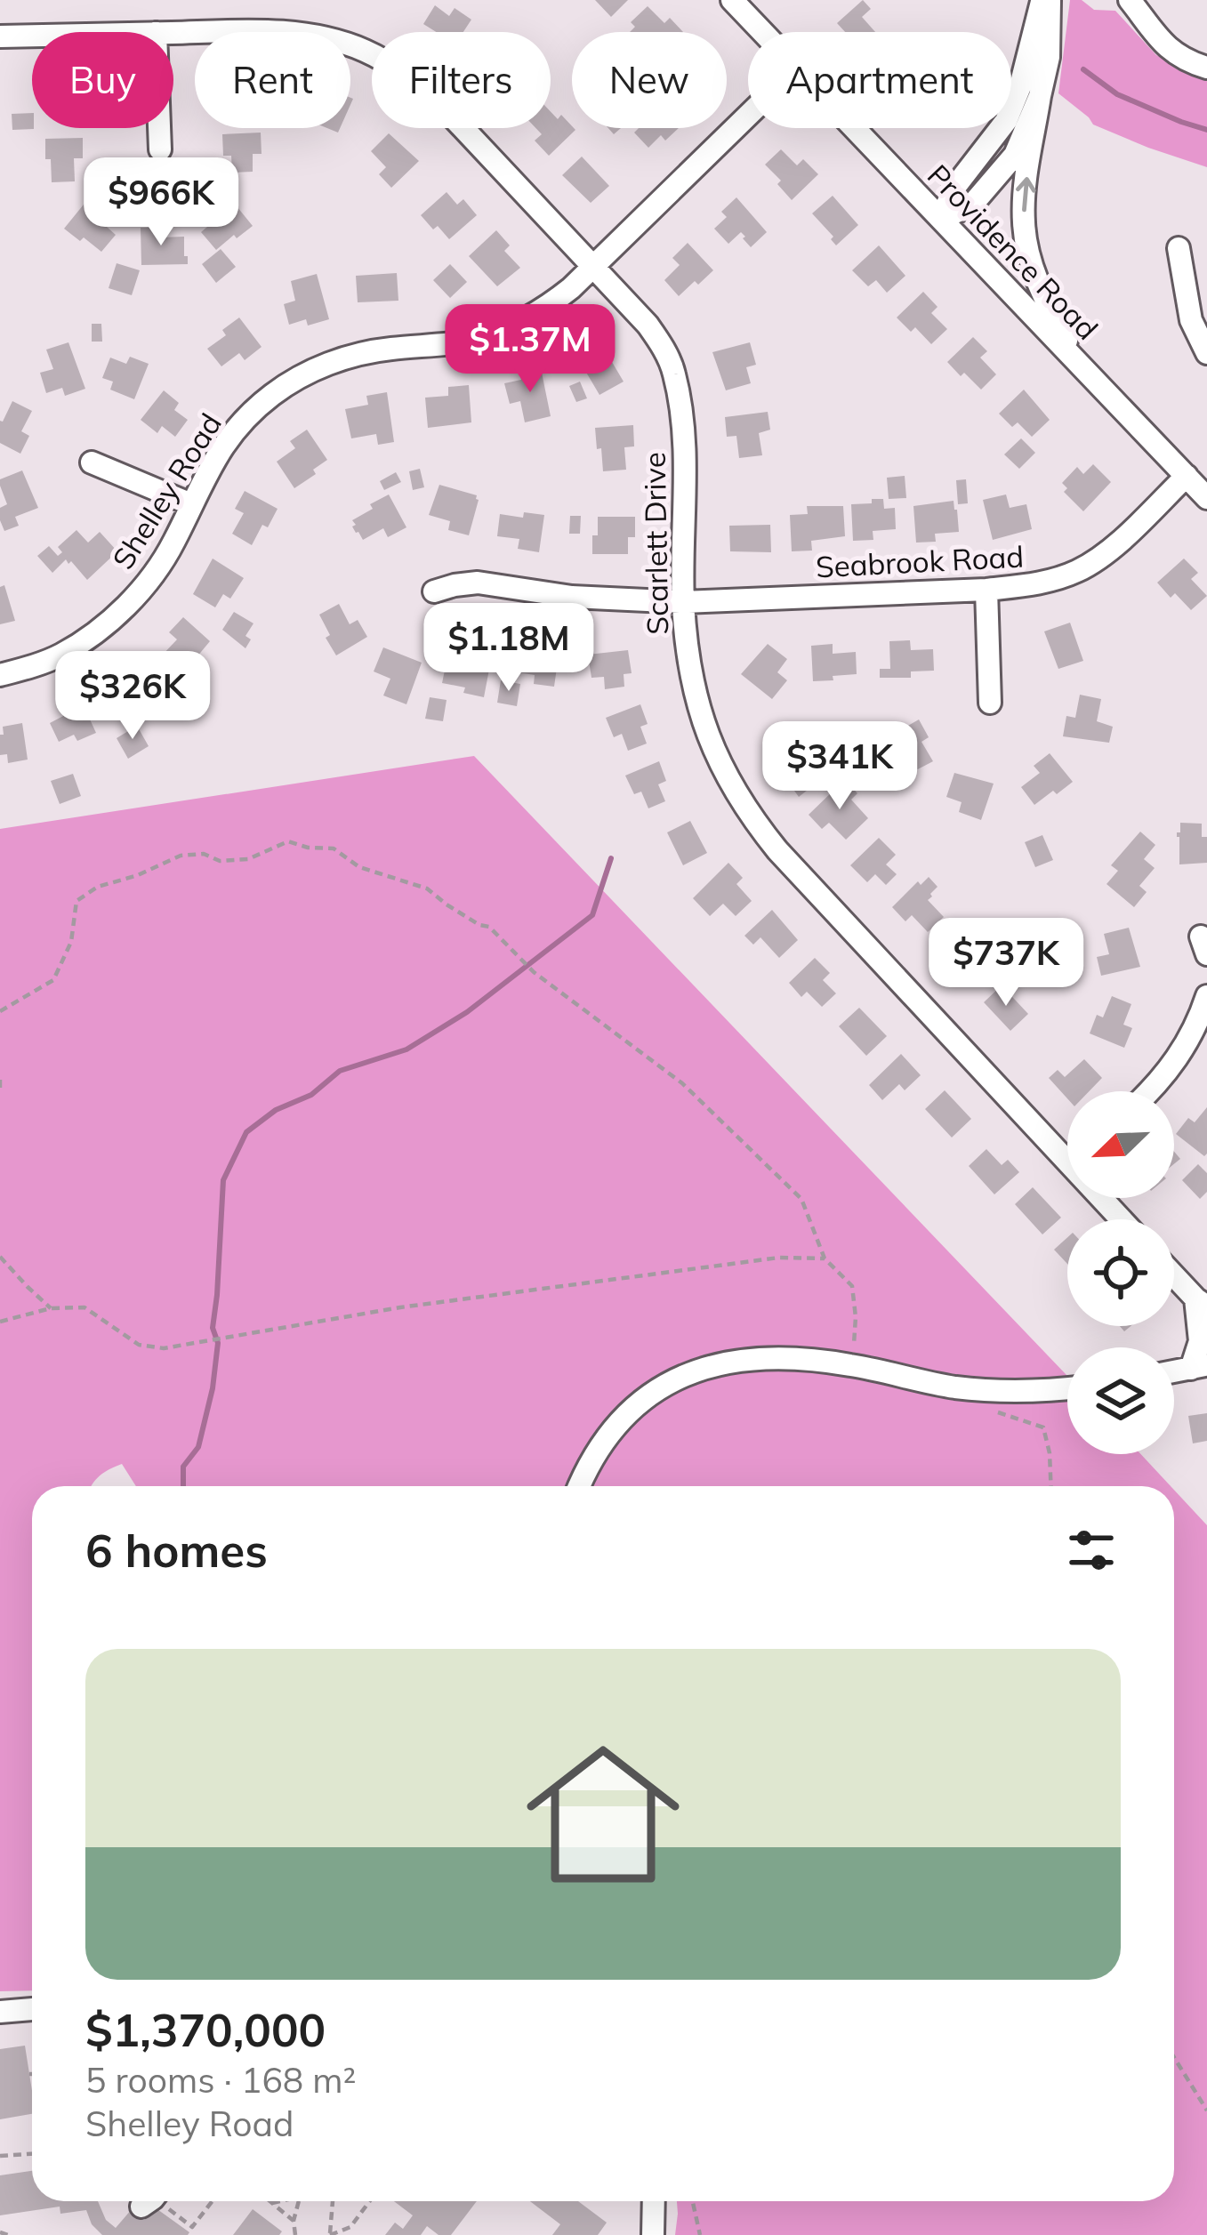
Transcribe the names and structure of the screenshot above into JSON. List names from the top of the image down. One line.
{"streets":{"street":["Providence Road","Shelley Road","Scarlett Drive","Seabrook Road"]},"crossings":[["Providence Road","Seabrook Road"],["Shelley Road","Scarlett Drive"],["Scarlett Drive","Seabrook Road"]],"north":"bottom left","page":{"chip":["Buy","Rent","Filters","New","Apartment"],"price":["$966K","$1.37M","$1.18M","$326K","$341K","$737K"],"heading":"6 homes","list":[{"name":"$1,370,000","note":"5 rooms · 168 m² · Shelley Road"}]}}
